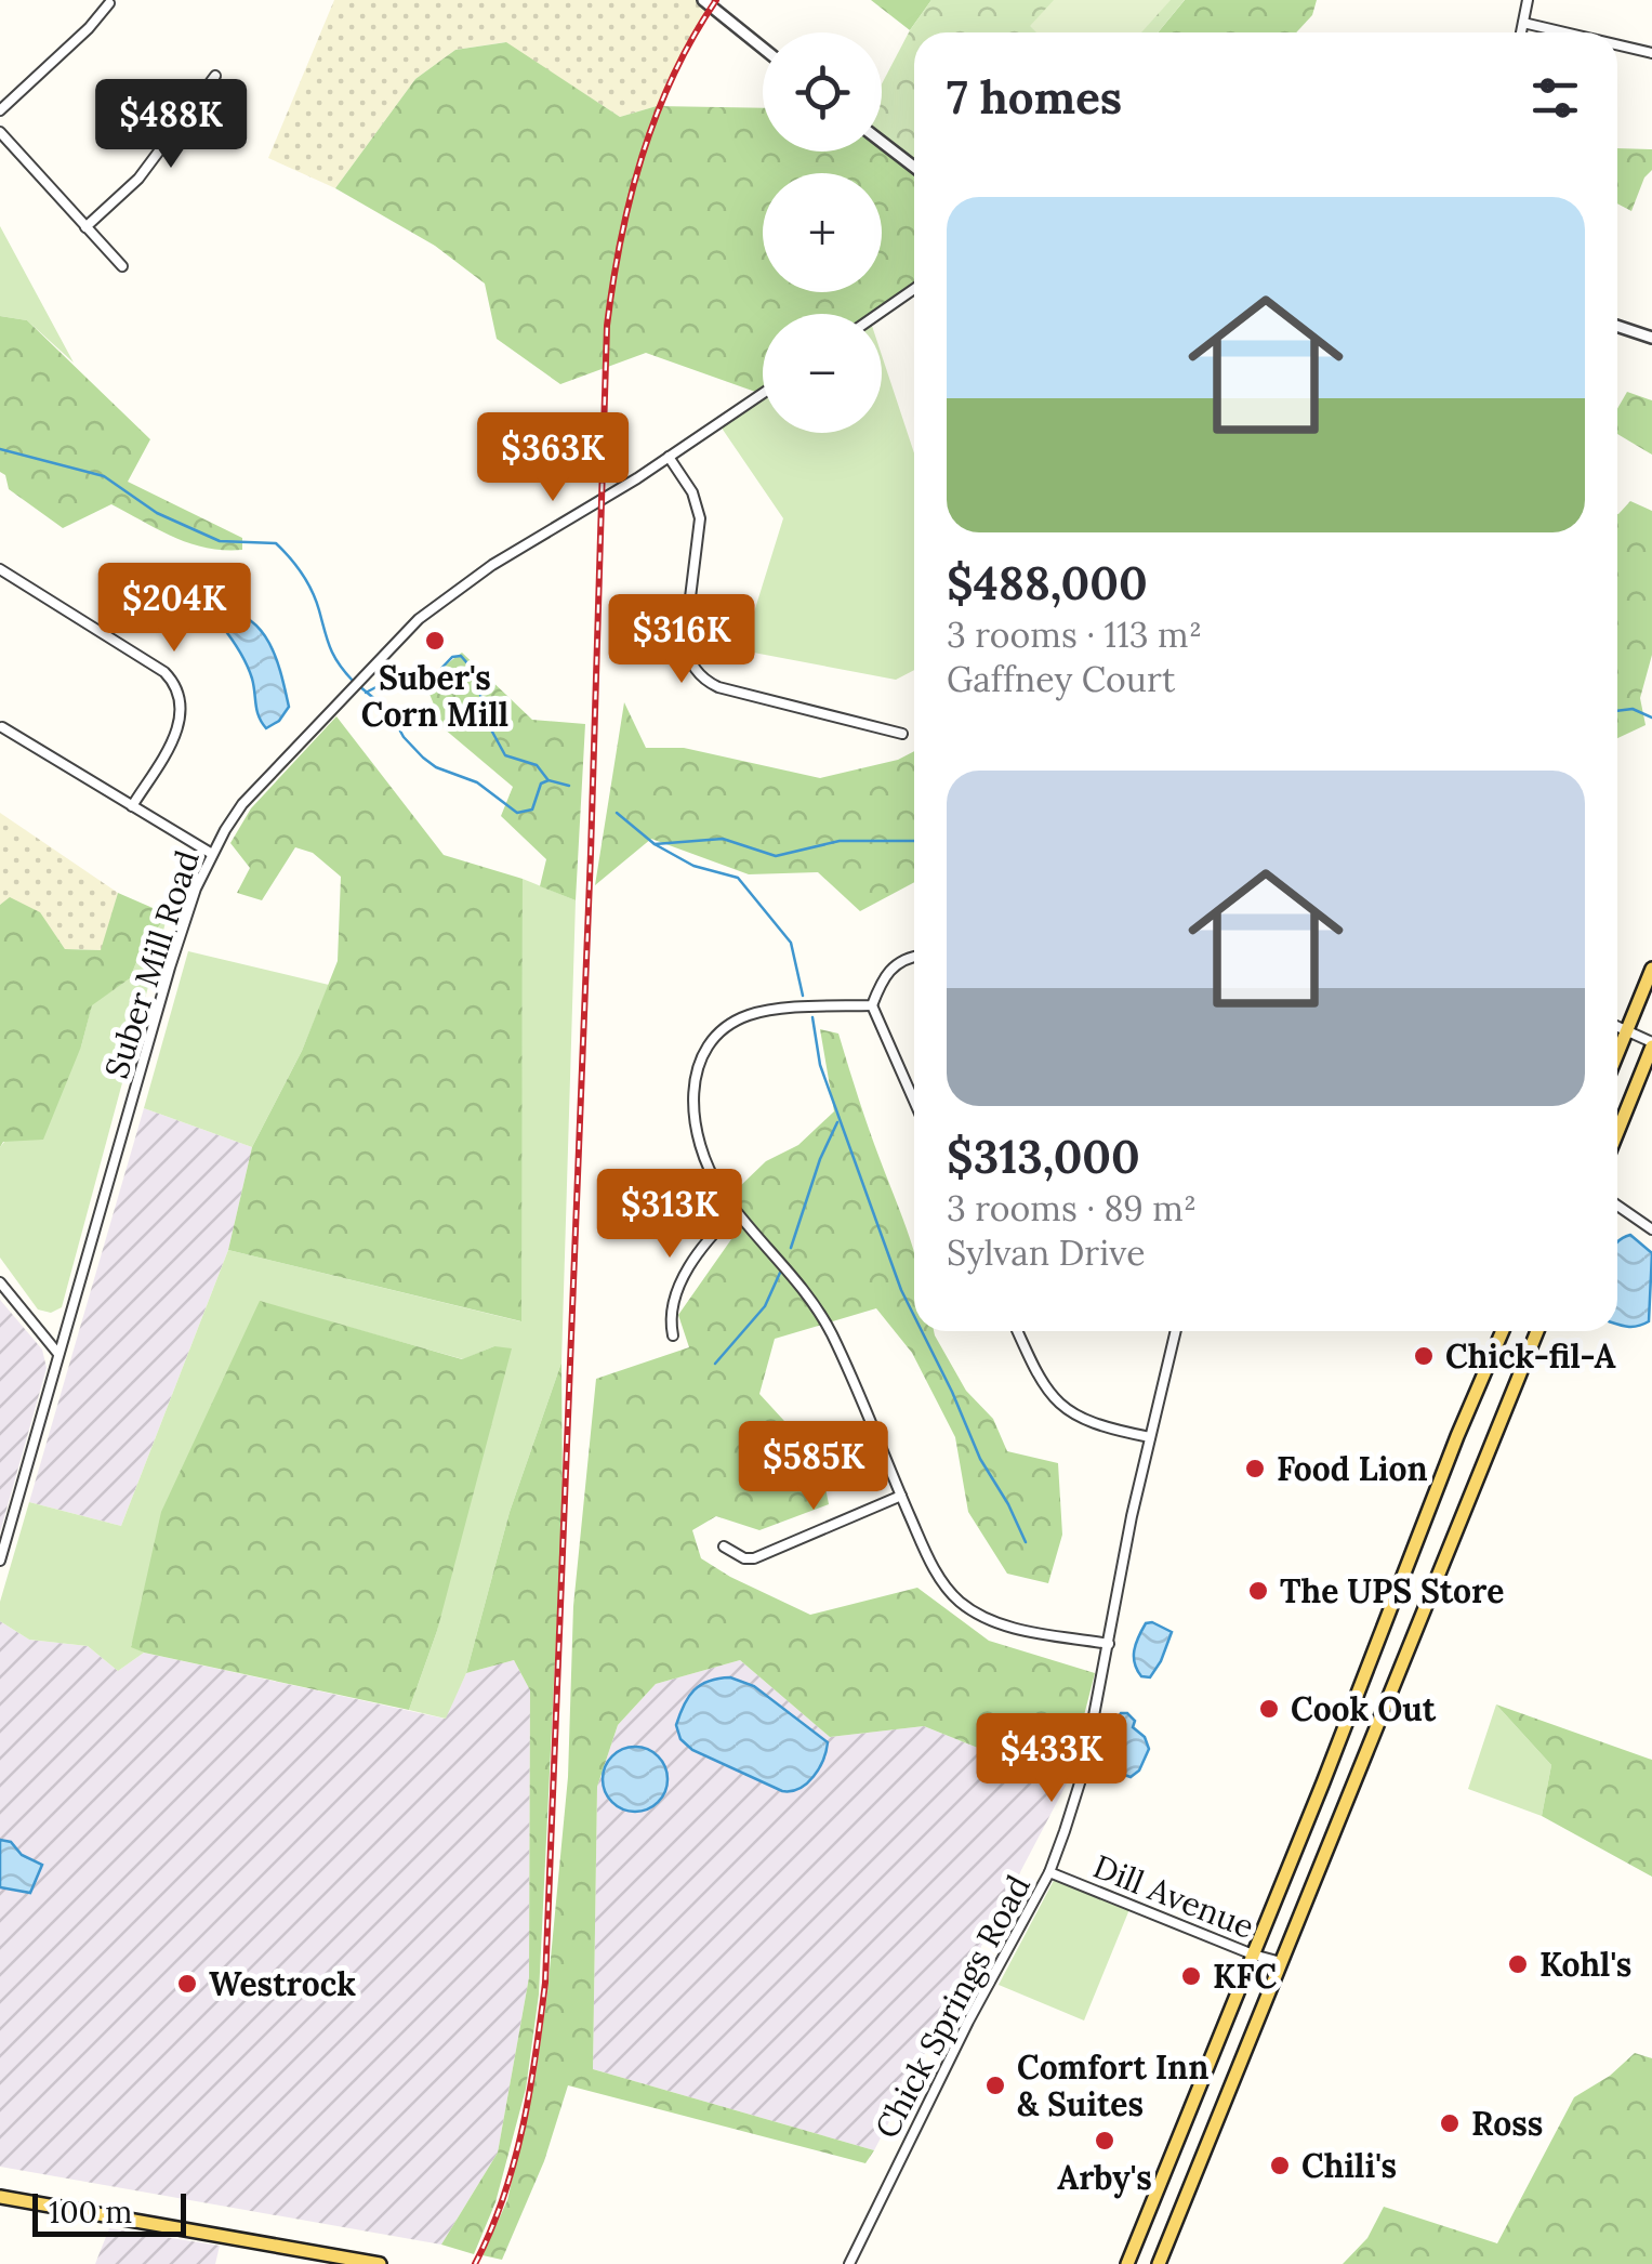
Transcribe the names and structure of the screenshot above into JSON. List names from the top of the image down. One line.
{"streets":{"street":["Suber Mill Road","Dill Avenue","Chick Springs Road"]},"crossings":[["Dill Avenue","Chick Springs Road"]],"places":["Suber's Corn Mill","Chick-fil-A","Food Lion","The UPS Store","Cook Out","Kohl's","KFC","Westrock","Comfort Inn & Suites","Ross","Arby's","Chili's"],"scale_bar":"100 m","page":{"map_buttons":["+","−"],"heading":"7 homes","price":["$488K","$363K","$204K","$316K","$313K","$585K","$433K"],"list":[{"name":"$488,000","note":"3 rooms · 113 m² · Gaffney Court"},{"name":"$313,000","note":"3 rooms · 89 m² · Sylvan Drive"}],"scale":"100 m"}}
